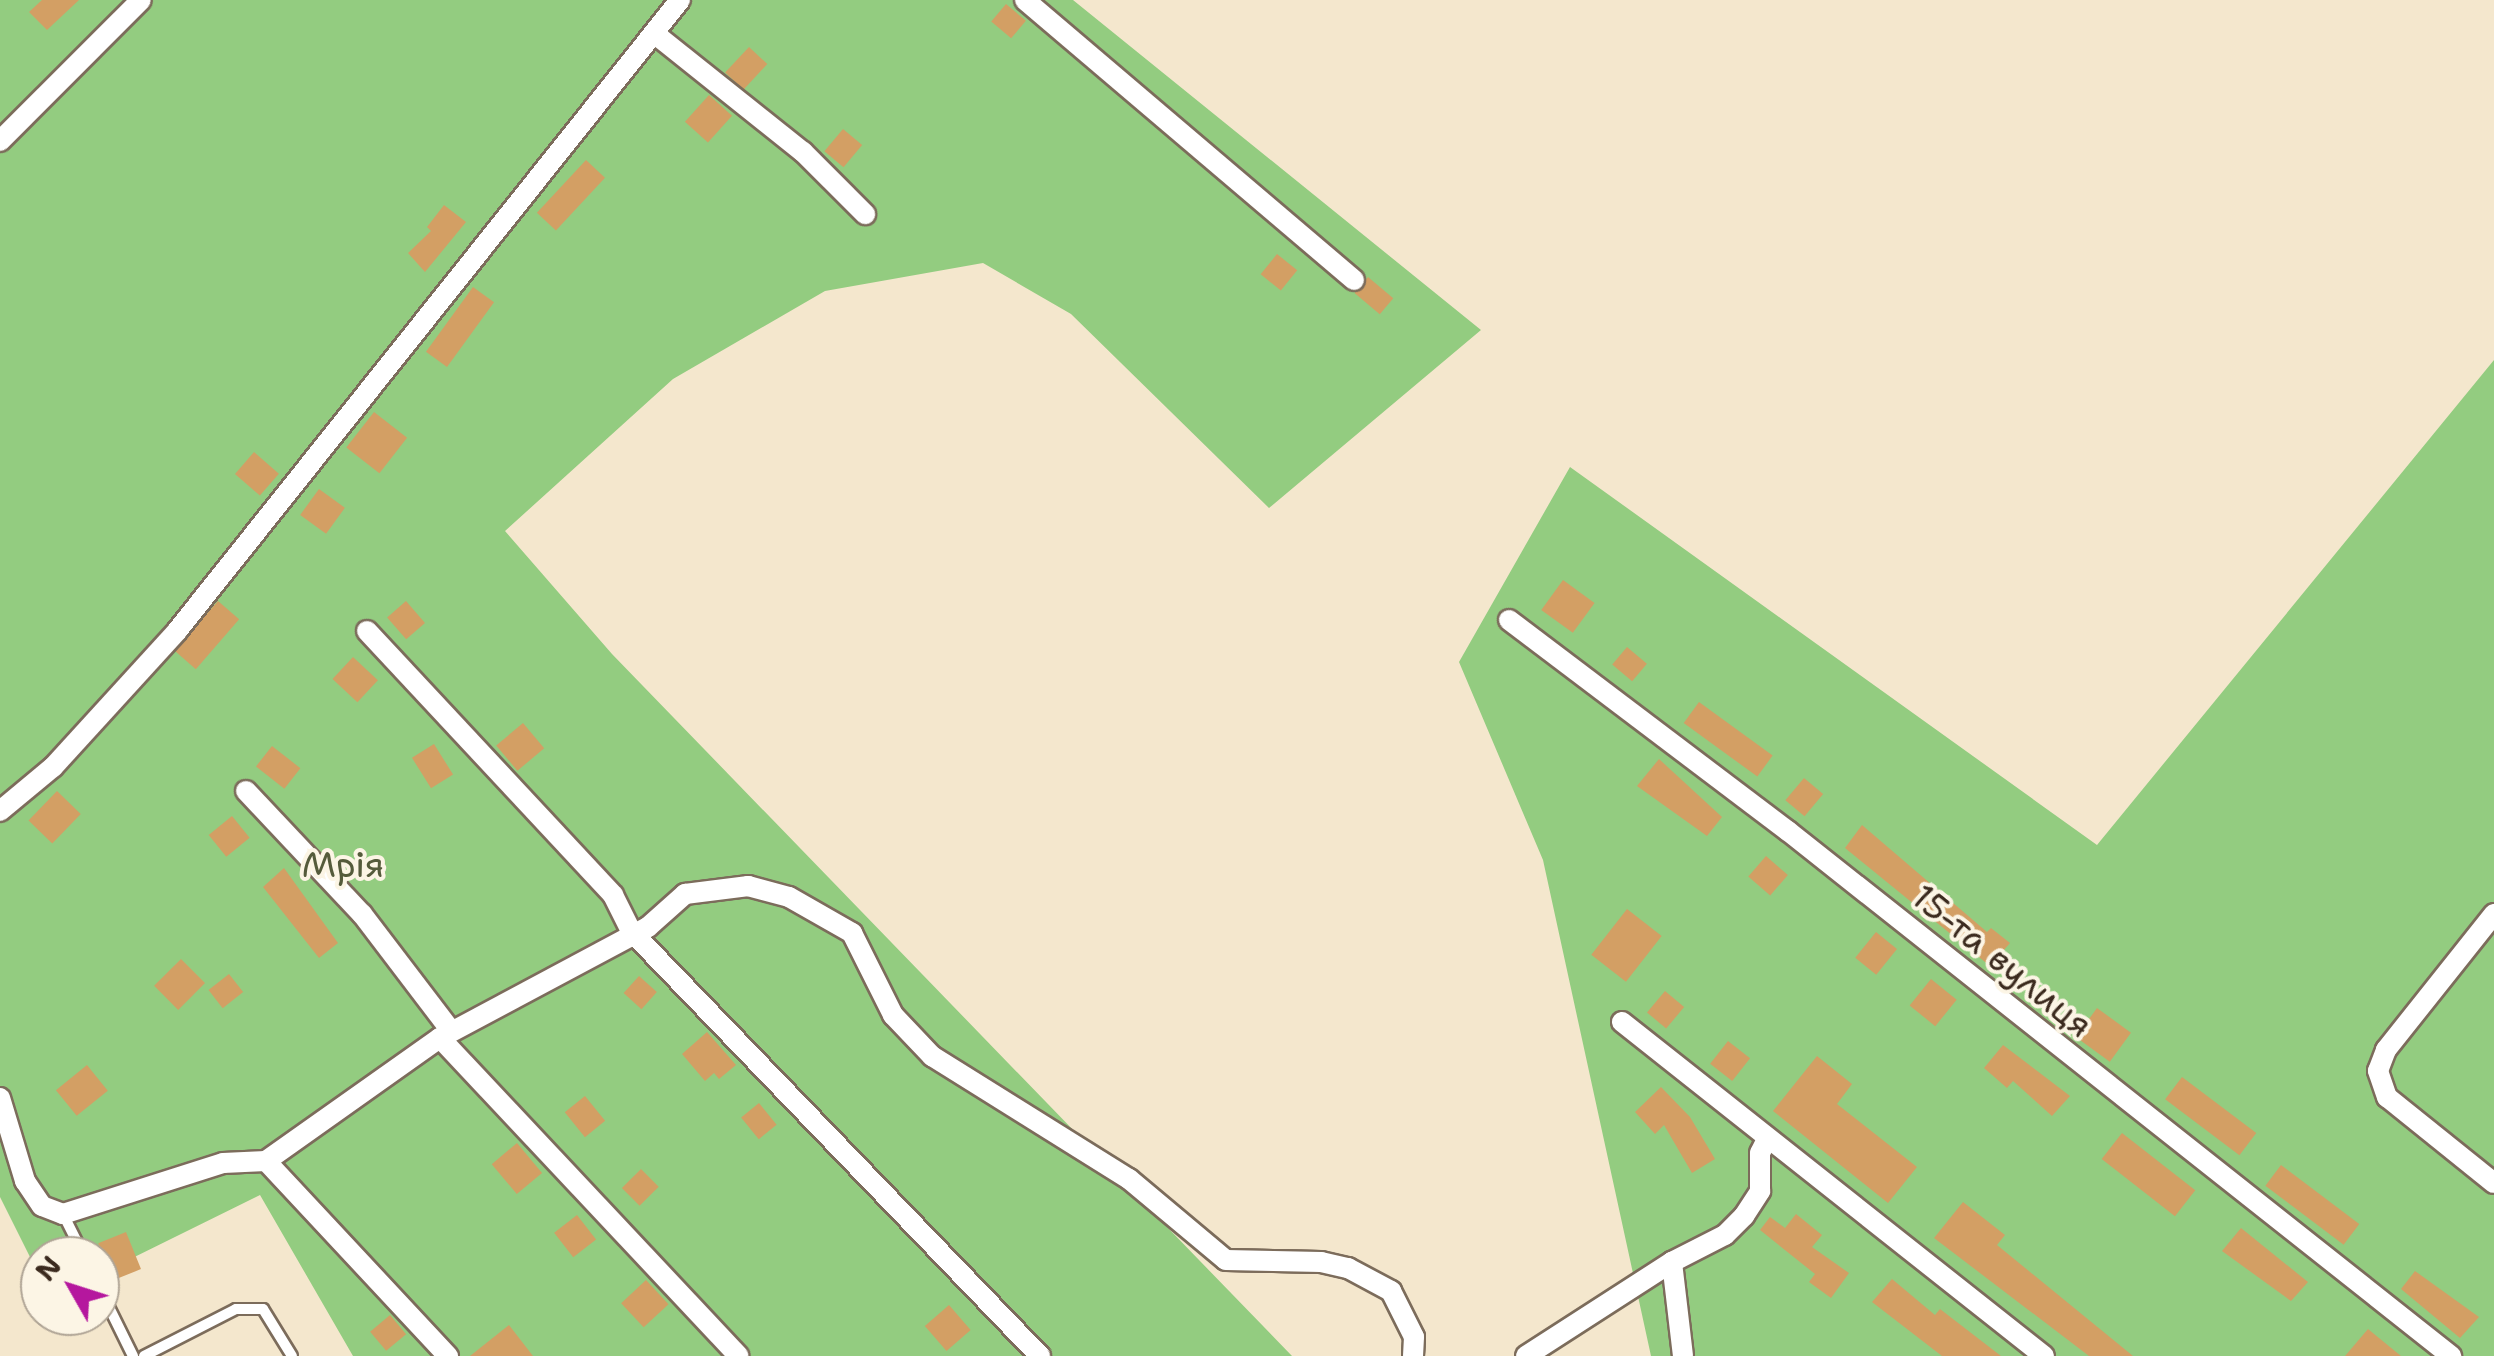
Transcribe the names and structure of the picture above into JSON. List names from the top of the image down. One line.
{"streets":{"street":["15-та вулиця"]},"parks":["Мрія"],"north":"top left"}
